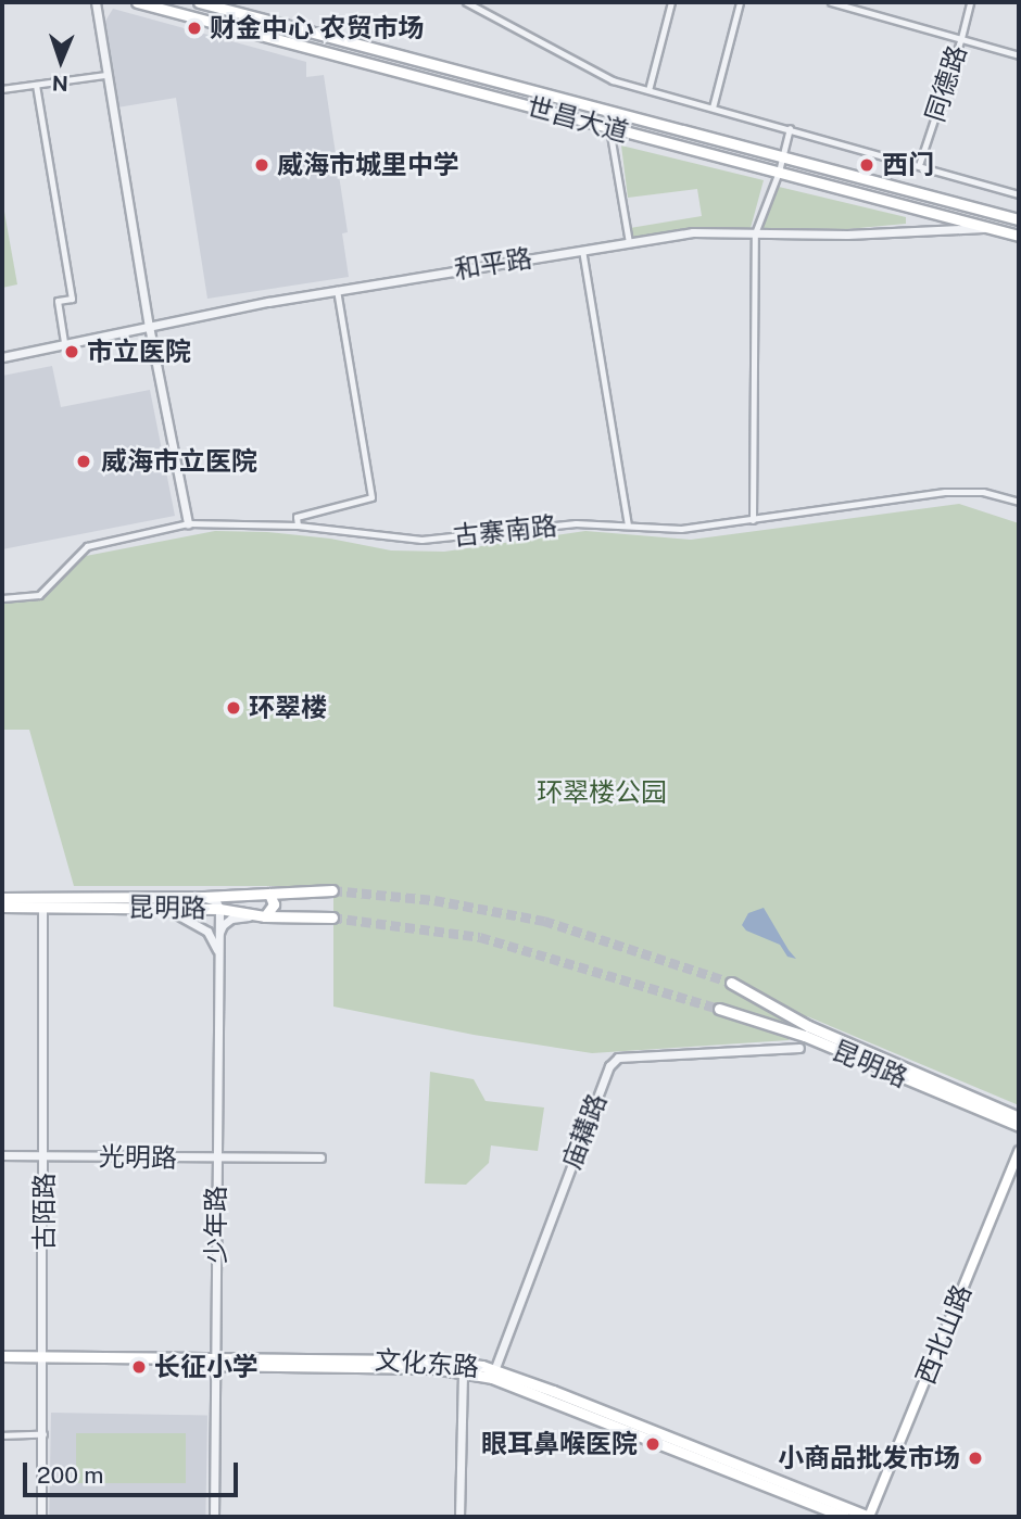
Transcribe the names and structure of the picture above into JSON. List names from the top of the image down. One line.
{"streets":{"main road":["世昌大道","昆明路","西北山路","文化东路"],"street":["同德路","和平路","古寨南路","庙耩路","光明路","古陌路","少年路"]},"crossings":[["世昌大道","和平路"],["昆明路","古陌路"],["昆明路","少年路"],["庙耩路","文化东路"],["光明路","古陌路"],["光明路","少年路"],["古陌路","文化东路"],["少年路","文化东路"],["西北山路","文化东路"]],"parks":["环翠楼公园"],"places":["财金中心 农贸市场","威海市城里中学","西门","市立医院","威海市立医院","环翠楼","长征小学","眼耳鼻喉医院","小商品批发市场"],"scale_bar":"200 m","north":"bottom"}
